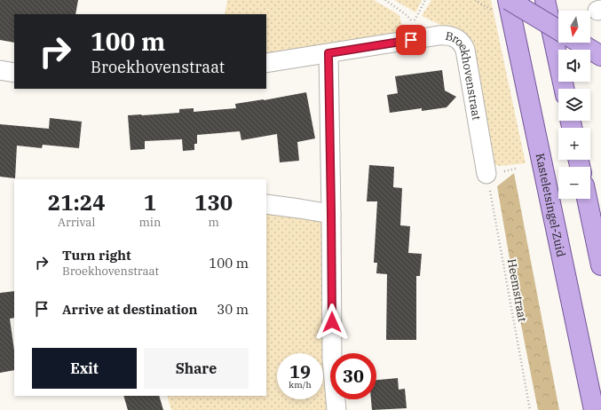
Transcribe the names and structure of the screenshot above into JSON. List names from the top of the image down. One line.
{"streets":{"main road":["Kasteletsingel-Zuid"],"street":["Broekhovenstraat"],"path":["Heemstraat"]},"crossings":[["Broekhovenstraat","Heemstraat"]],"north":"bottom","page":{"map_buttons":["+","−"],"turn":["100 m","Broekhovenstraat"],"eta":["21:24","Arrival","1","min","130","m"],"list":[{"name":"Turn right","note":"Broekhovenstraat","value":"100 m"},{"name":"Arrive at destination","value":"30 m"}],"buttons":["Exit","Share"],"speed":"19 km/h","limit":"30"}}
